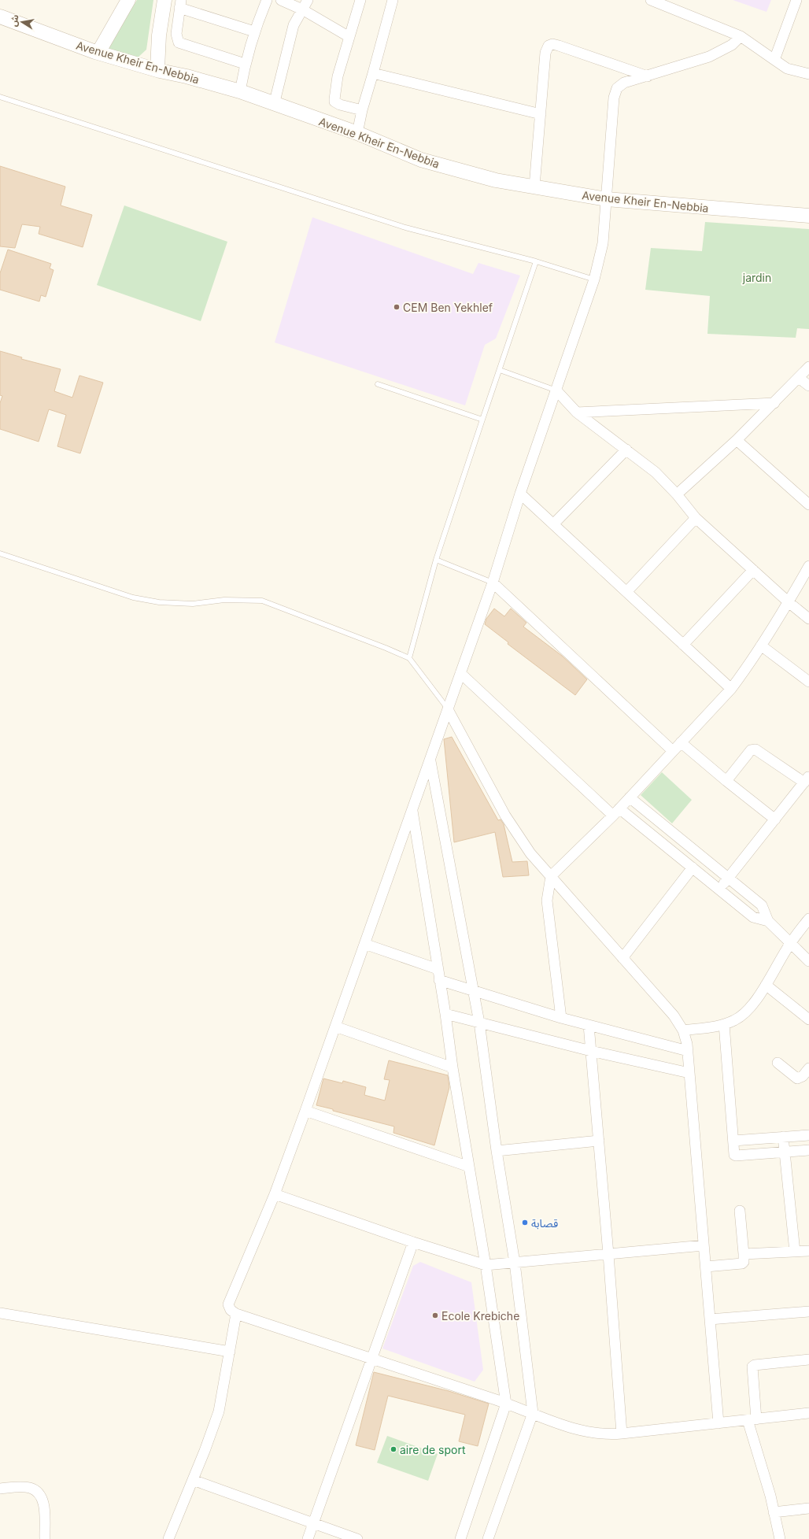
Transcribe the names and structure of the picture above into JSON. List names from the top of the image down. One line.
{"streets":{"main road":["Avenue Kheir En-Nebbia"]},"parks":["jardin"],"places":["CEM Ben Yekhlef","قصابة","Ecole Krebiche","aire de sport"],"north":"left"}
